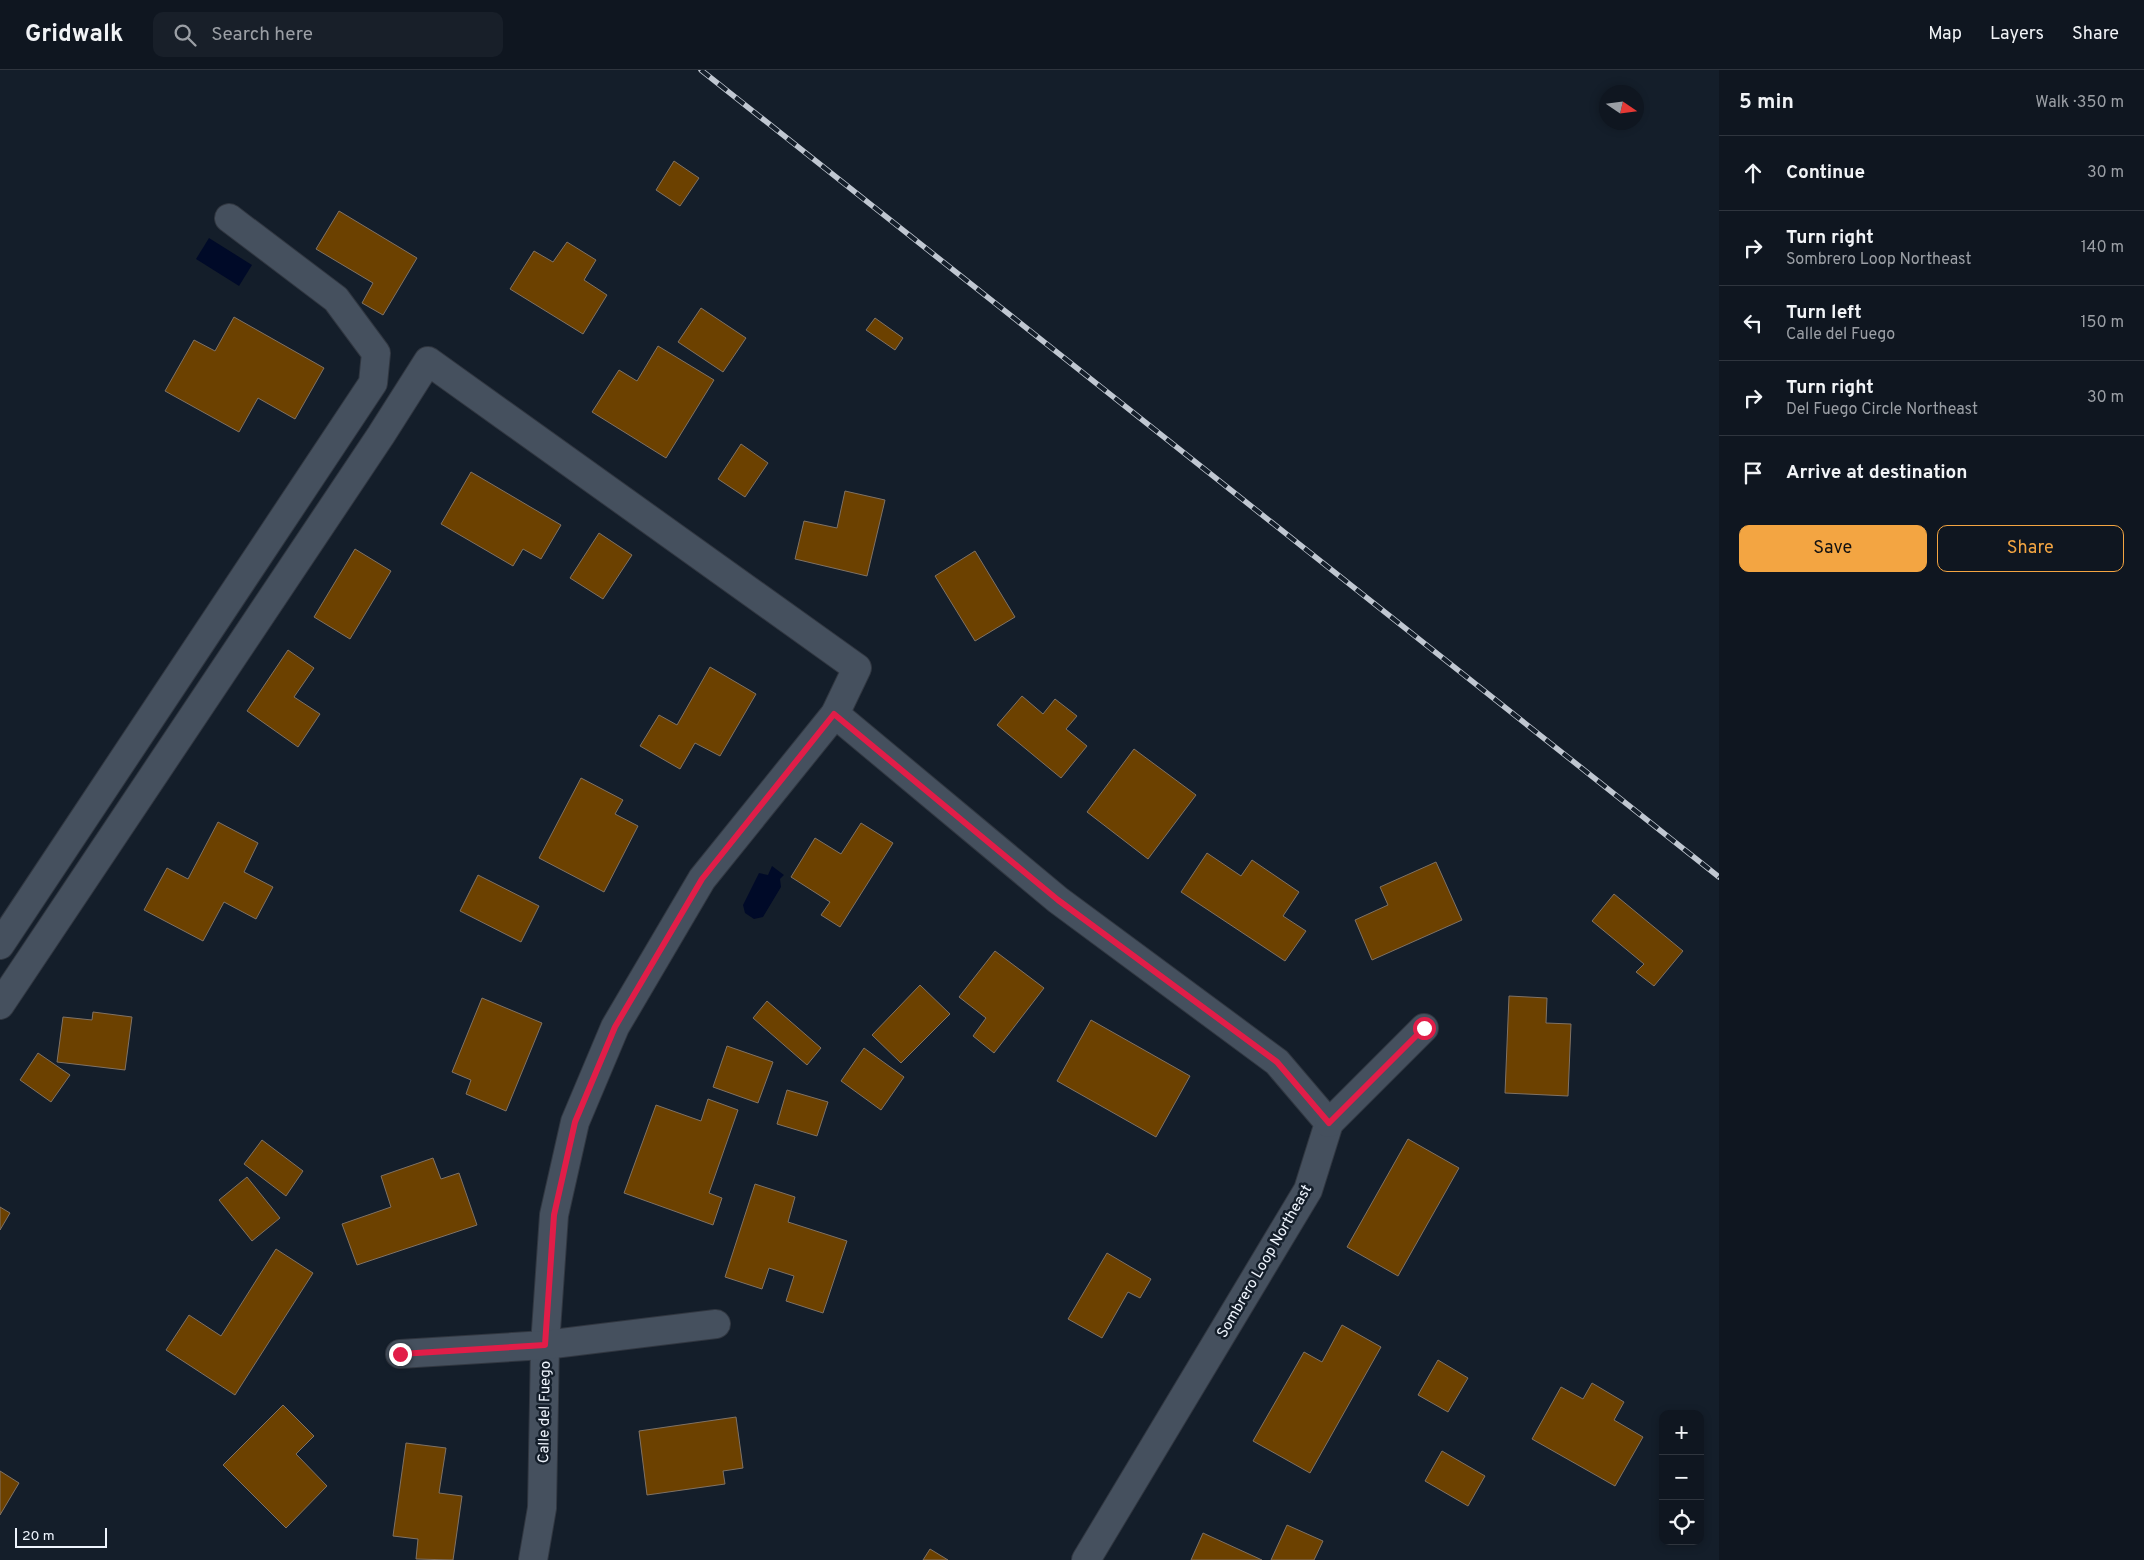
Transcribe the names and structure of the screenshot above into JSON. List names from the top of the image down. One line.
{"streets":{"street":["Sombrero Loop Northeast","Calle del Fuego"]},"scale_bar":"20 m","north":"right","page":{"header":"Gridwalk","search":"Search here","nav":["Map","Layers","Share"],"heading":["5 min","Walk · 350 m"],"list":[["Continue","30 m"],["Turn right","Sombrero Loop Northeast","140 m"],["Turn left","Calle del Fuego","150 m"],["Turn right","Del Fuego Circle Northeast","30 m"],"Arrive at destination"],"buttons":["Save","Share"],"map_buttons":["+","−"],"scale":"20 m"}}
